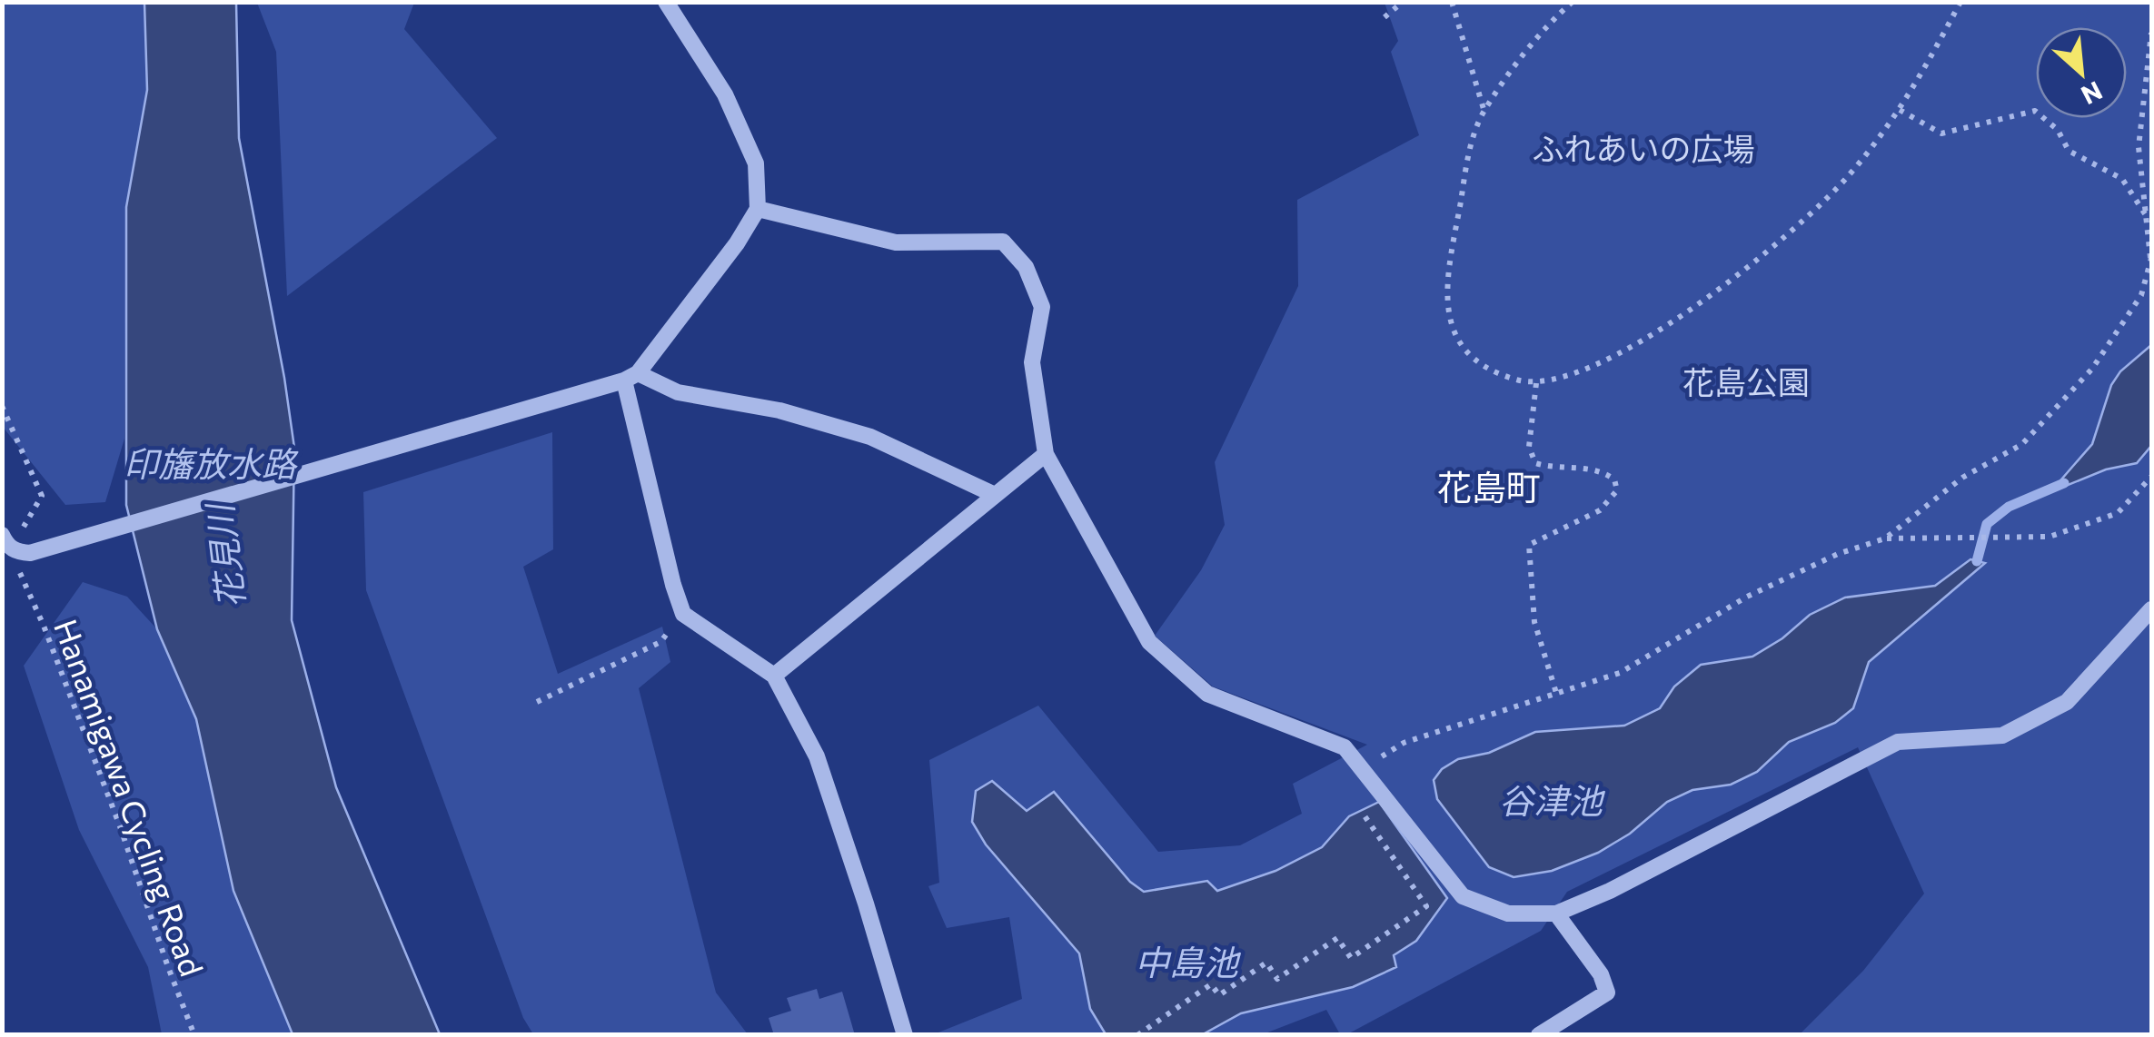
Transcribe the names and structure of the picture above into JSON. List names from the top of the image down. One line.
{"streets":{"path":["Hanamigawa Cycling Road"]},"districts":["花島町"],"water":["印旛放水路","花見川","谷津池","中島池"],"parks":["ふれあいの広場","花島公園"],"north":"bottom right"}
